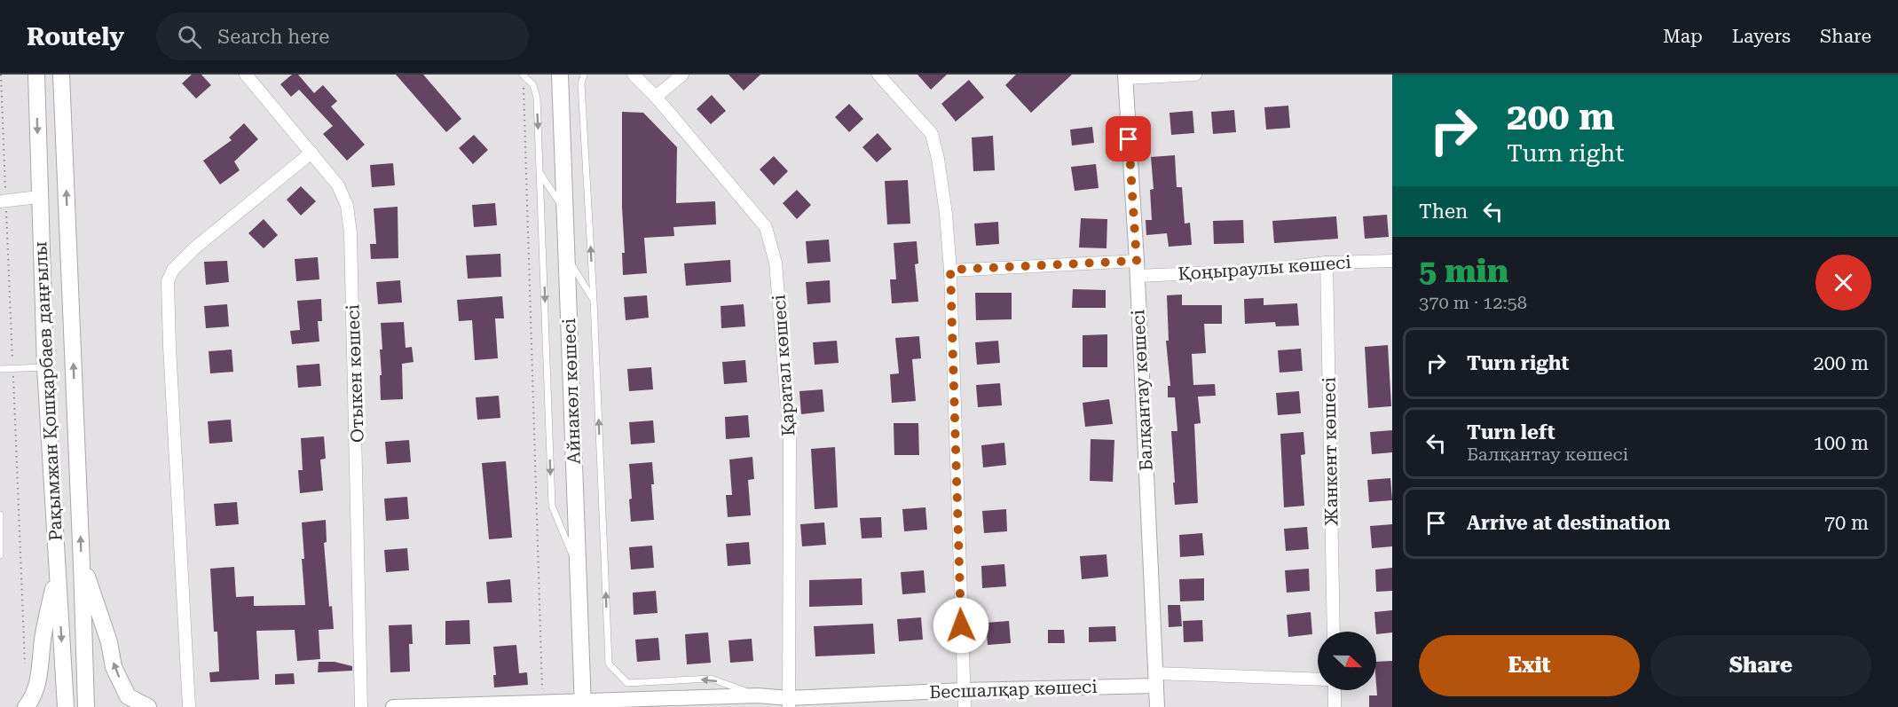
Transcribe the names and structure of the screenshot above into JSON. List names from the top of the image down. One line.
{"streets":{"main road":["Рақымжан Қошқарбаев даңғылы","Айнакөл көшесі"],"street":["Қоңыраулы көшесі","Қаратал көшесі","Отыкен көшесі","Балқантау көшесі","Жанкент көшесі","Бесшалқар көшесі"]},"crossings":[["Қоңыраулы көшесі","Балқантау көшесі"],["Қоңыраулы көшесі","Жанкент көшесі"],["Қаратал көшесі","Бесшалқар көшесі"],["Балқантау көшесі","Бесшалқар көшесі"],["Айнакөл көшесі","Бесшалқар көшесі"]],"north":"right","page":{"header":"Routely","search":"Search here","nav":["Map","Layers","Share"],"turn":["200 m","Turn right"],"then":"Then","heading":["5 min","370 m · 12:58"],"list":[{"name":"Turn right","value":"200 m"},{"name":"Turn left","note":"Балқантау көшесі","value":"100 m"},{"name":"Arrive at destination","value":"70 m"}],"buttons":["Exit","Share"]}}
